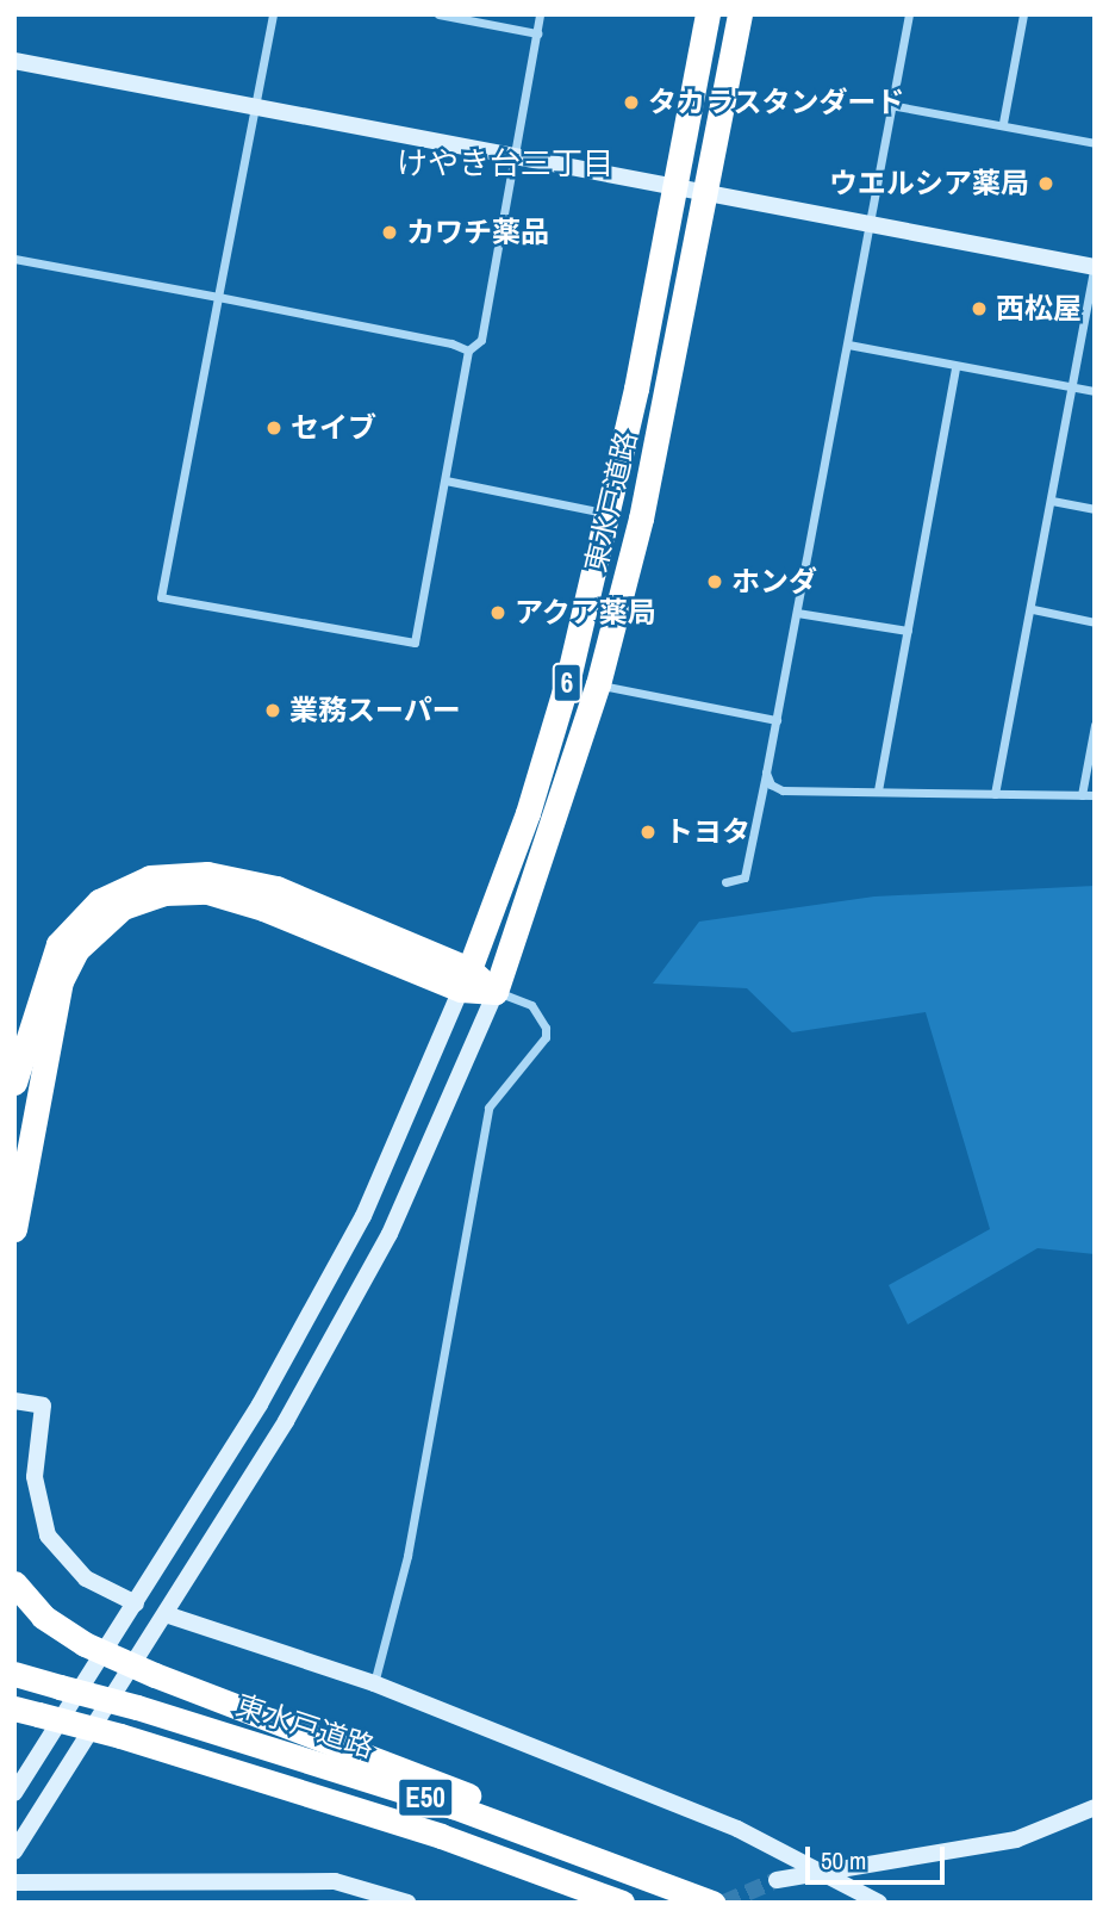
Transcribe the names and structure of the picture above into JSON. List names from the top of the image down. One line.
{"streets":{"highway":["東水戸道路","6","E50"]},"districts":["けやき台三丁目"],"places":["タカラスタンダード","ウエルシア薬局","カワチ薬品","西松屋","セイブ","ホンダ","アクア薬局","業務スーパー","トヨタ"],"scale_bar":"50 m"}
